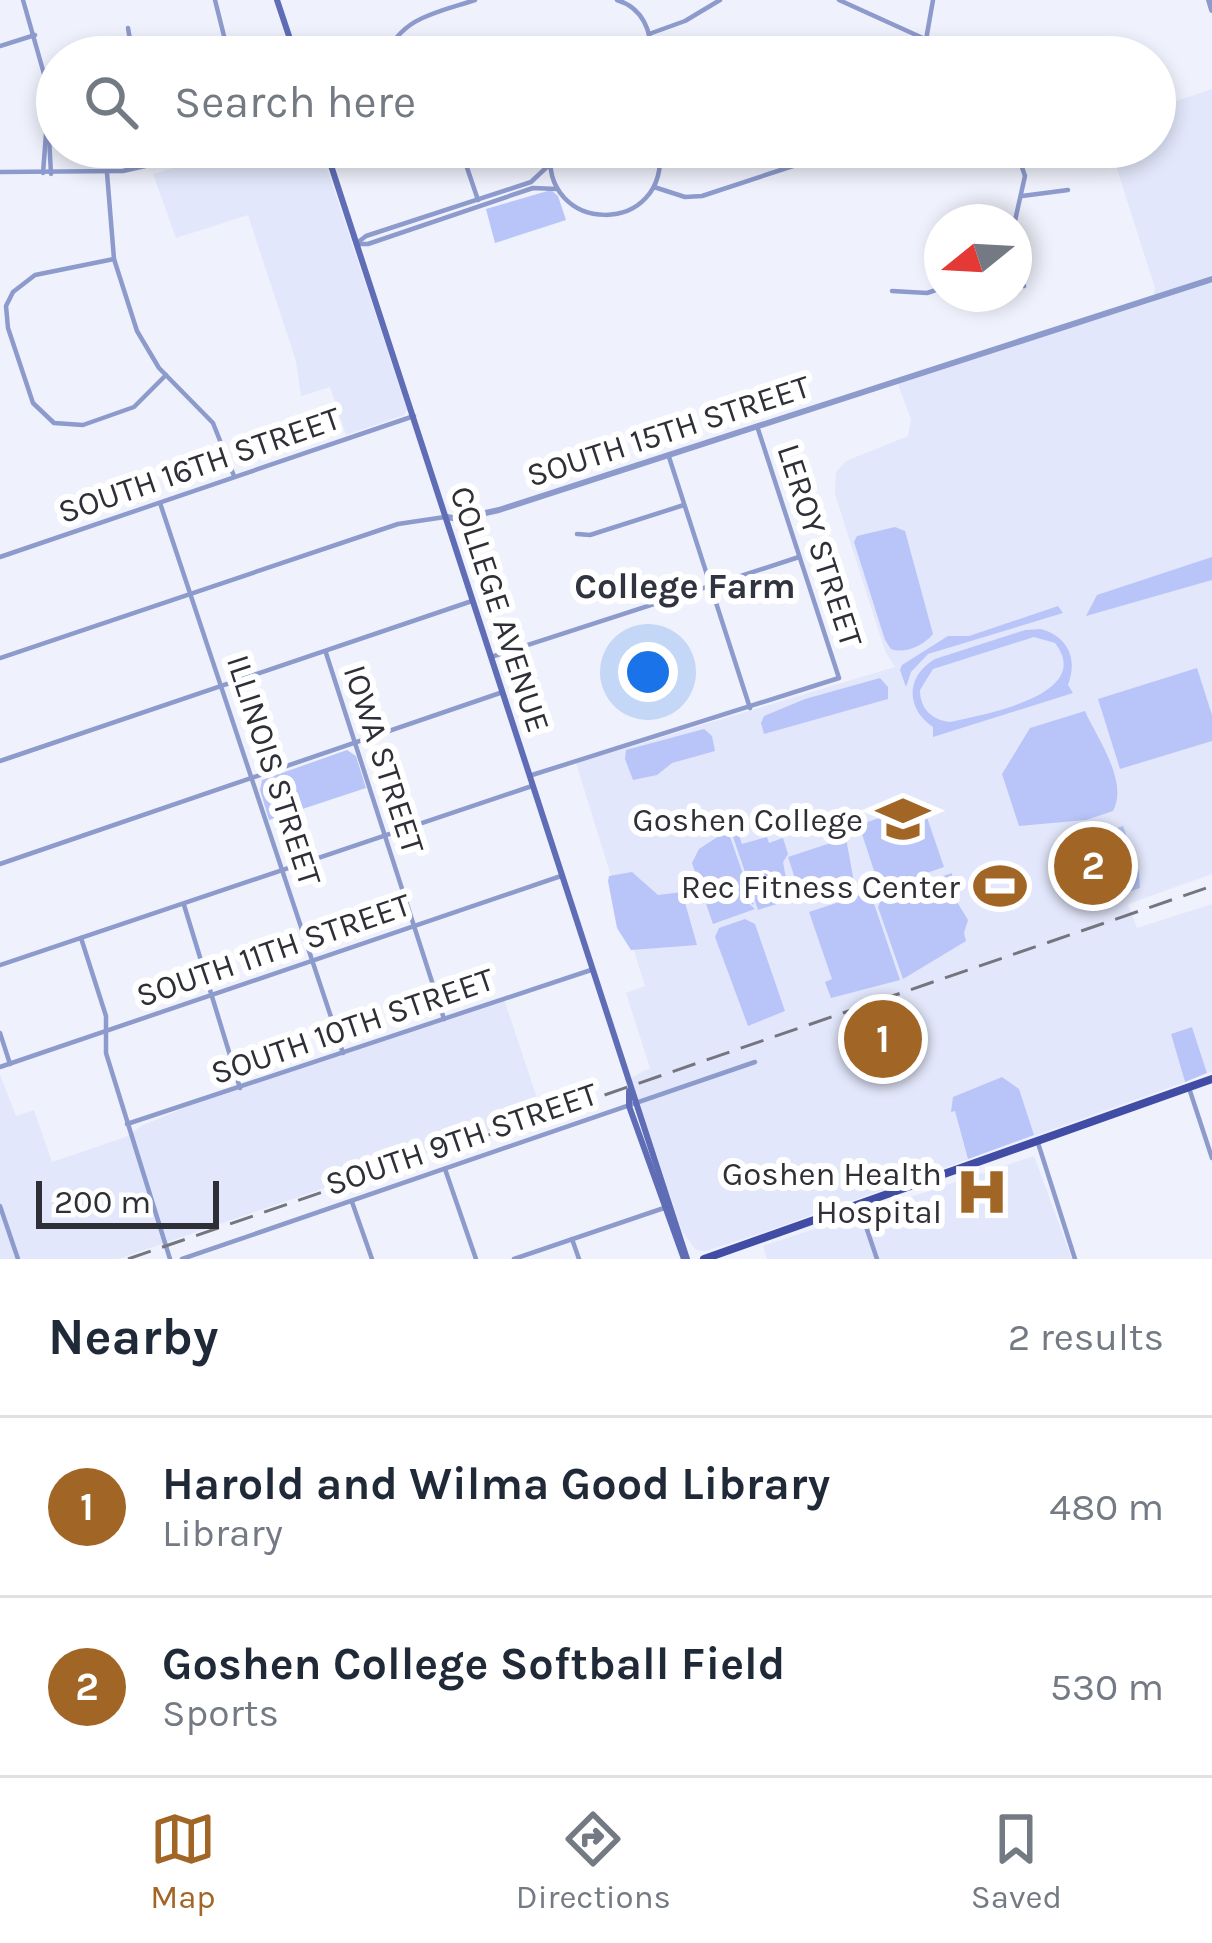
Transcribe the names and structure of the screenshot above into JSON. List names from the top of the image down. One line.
{"streets":{"main road":["COLLEGE AVENUE"],"street":["SOUTH 15TH STREET","SOUTH 16TH STREET","LEROY STREET","IOWA STREET","ILLINOIS STREET","SOUTH 11TH STREET","SOUTH 10TH STREET","SOUTH 9TH STREET"]},"crossings":[["SOUTH 15TH STREET","LEROY STREET"],["SOUTH 15TH STREET","COLLEGE AVENUE"],["SOUTH 15TH STREET","ILLINOIS STREET"],["SOUTH 16TH STREET","COLLEGE AVENUE"],["SOUTH 16TH STREET","ILLINOIS STREET"],["COLLEGE AVENUE","SOUTH 11TH STREET"],["COLLEGE AVENUE","SOUTH 10TH STREET"],["COLLEGE AVENUE","SOUTH 9TH STREET"],["IOWA STREET","SOUTH 11TH STREET"],["IOWA STREET","SOUTH 10TH STREET"],["ILLINOIS STREET","SOUTH 11TH STREET"],["ILLINOIS STREET","SOUTH 10TH STREET"]],"districts":["College Farm"],"places":{"school or university":["Goshen College"],"sports":["Rec Fitness Center"],"hospital":["Goshen Health Hospital"]},"scale_bar":"200 m","north":"left","page":{"search":"Search here","pins":["2","1"],"scale":"200 m","heading":["Nearby","2 results"],"list":[{"mark":"1","name":"Harold and Wilma Good Library","note":"Library","value":"480 m"},{"mark":"2","name":"Goshen College Softball Field","note":"Sports","value":"530 m"}],"nav":["Map","Directions","Saved"]}}
